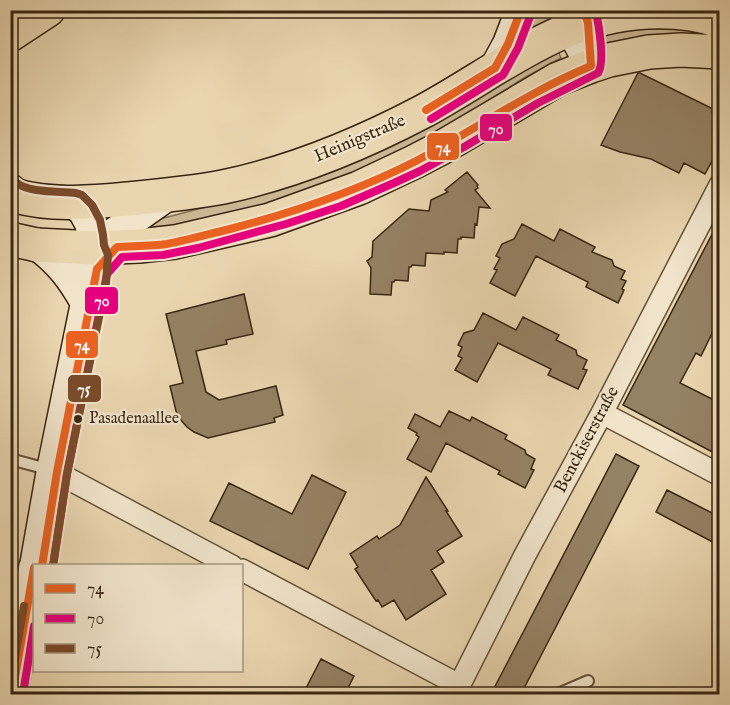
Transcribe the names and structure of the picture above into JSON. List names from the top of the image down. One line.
{"streets":{"main road":["Heinigstraße"],"street":["Benckiserstraße"]},"places":["Pasadenaallee"],"lines":["transit line 74","transit line 70","transit line 75"],"legend":["74","70","75"]}
